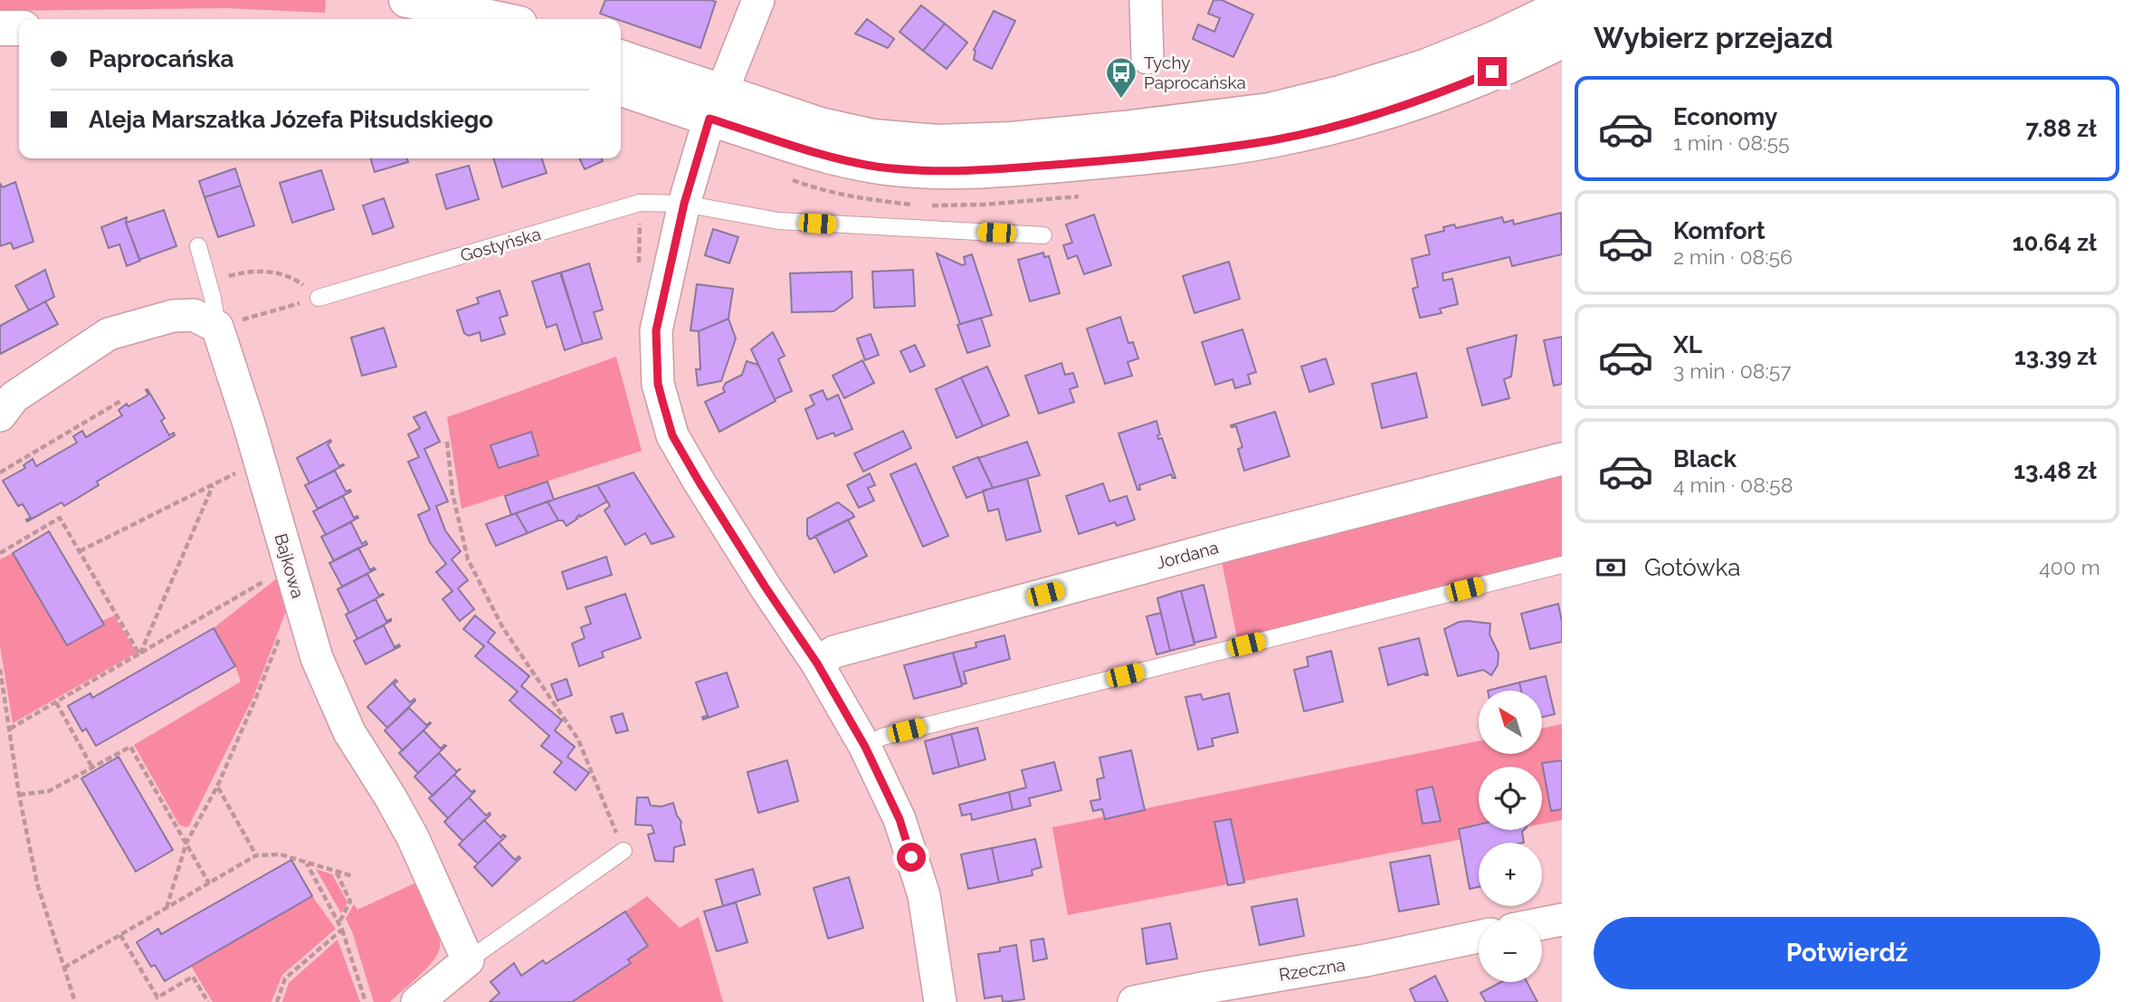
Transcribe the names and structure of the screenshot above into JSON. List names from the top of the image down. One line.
{"streets":{"street":["Jordana","Bajkowa","Rzeczna"],"lane":["Gostyńska"]},"places":{"bus stop":["Tychy Paprocańska"]},"north":"top left","page":{"heading":"Wybierz przejazd","banner":["Paprocańska","Aleja Marszałka Józefa Piłsudskiego"],"list":[{"name":"Economy","note":"1 min · 08:55","value":"7.88 zł"},{"name":"Komfort","note":"2 min · 08:56","value":"10.64 zł"},{"name":"XL","note":"3 min · 08:57","value":"13.39 zł"},{"name":"Black","note":"4 min · 08:58","value":"13.48 zł"}],"pay":["Gotówka","400 m"],"map_buttons":["+","−"],"buttons":"Potwierdź"}}
